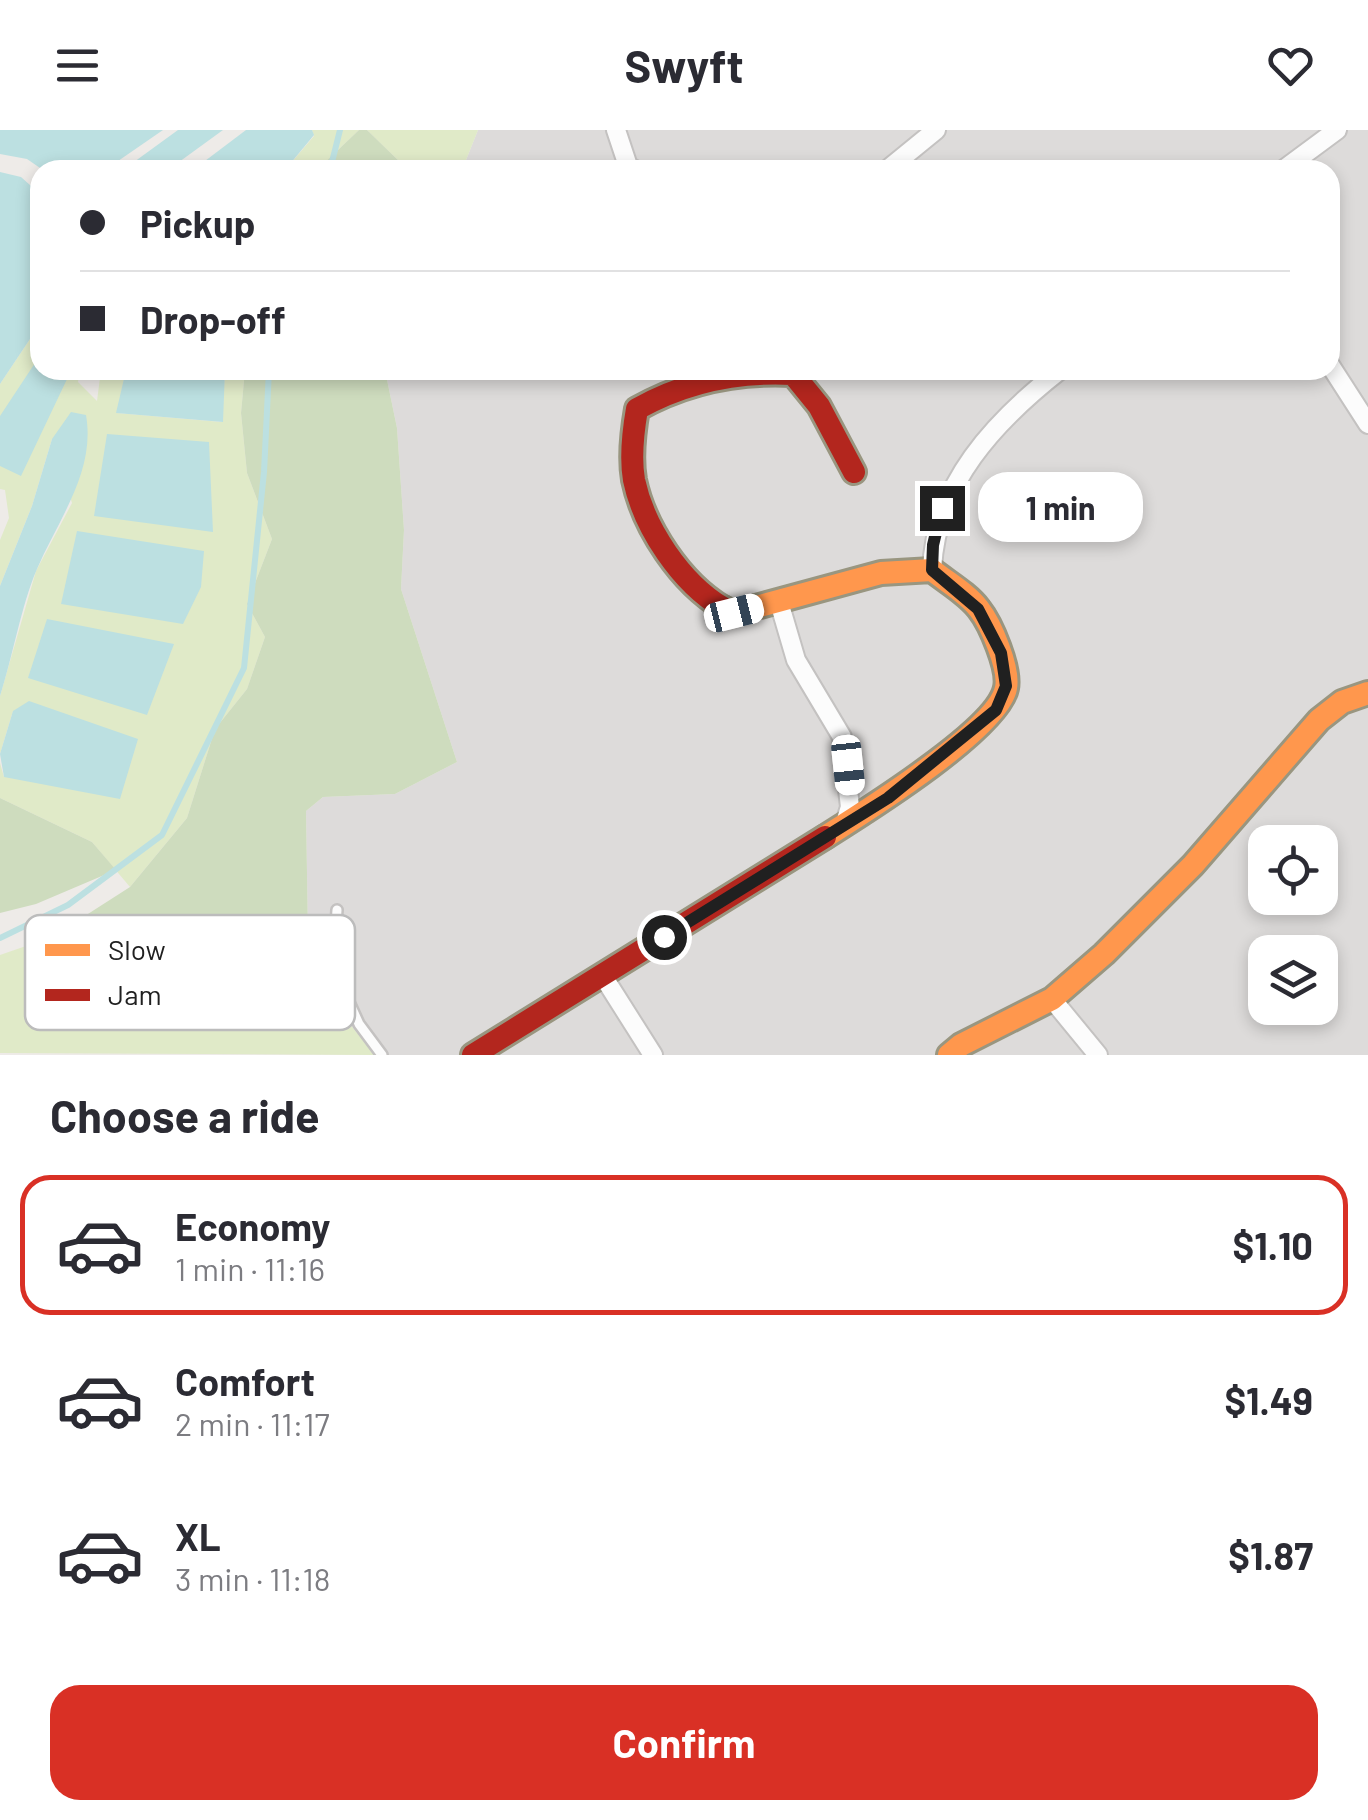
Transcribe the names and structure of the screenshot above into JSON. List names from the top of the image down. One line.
{"legend":["Slow","Jam"],"page":{"header":"Swyft","banner":["Pickup","Drop-off"],"bubble":"1 min","heading":"Choose a ride","list":[{"name":"Economy","note":"1 min · 11:16","value":"$1.10"},{"name":"Comfort","note":"2 min · 11:17","value":"$1.49"},{"name":"XL","note":"3 min · 11:18","value":"$1.87"}],"buttons":"Confirm"}}
